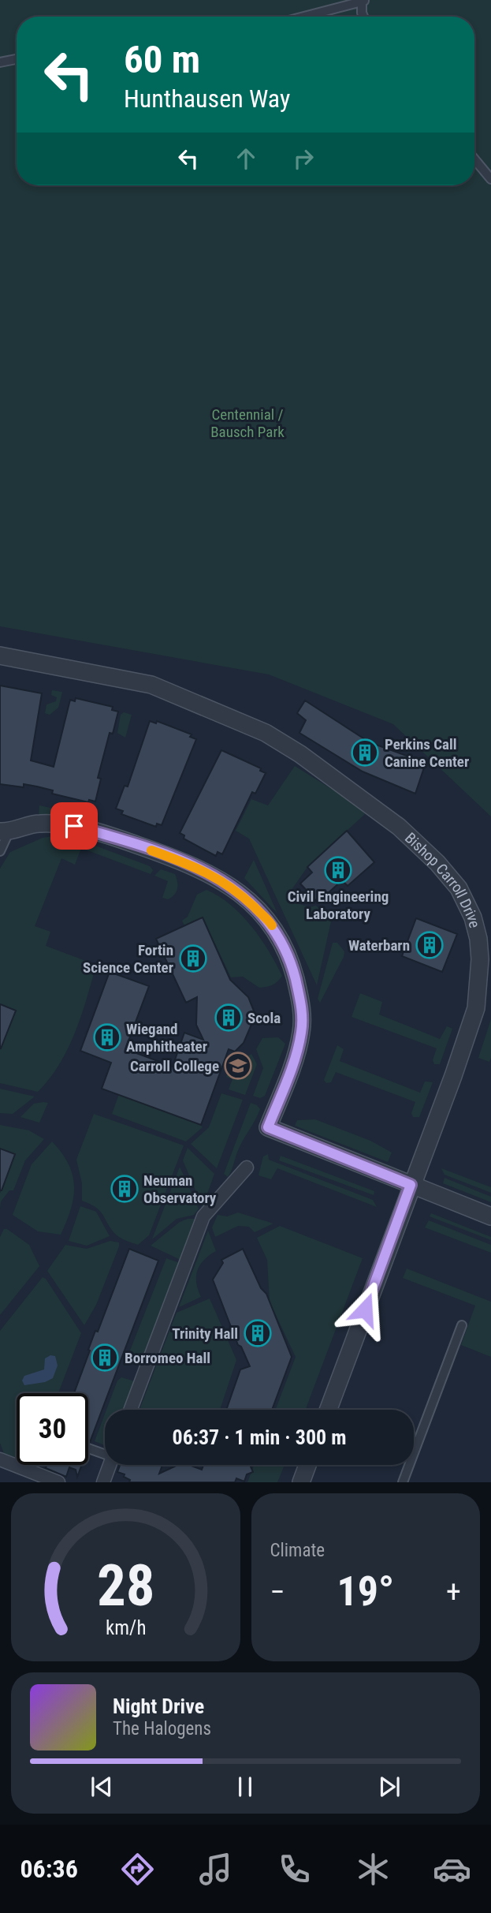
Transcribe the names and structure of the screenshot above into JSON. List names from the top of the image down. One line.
{"streets":{"street":["Bishop Carroll Drive"]},"parks":["Centennial / Bausch Park"],"places":{"building":["Perkins Call Canine Center","Civil Engineering Laboratory","Waterbarn","Fortin Science Center","Scola","Wiegand Amphitheater","Neuman Observatory","Trinity Hall","Borromeo Hall"],"school or university":["Carroll College"]},"page":{"turn":["60 m","Hunthausen Way"],"limit":"30","trip":"06:37 · 1 min · 300 m","tile":"Climate","heat":["−","19°","+"],"song":["Night Drive","The Halogens"],"tabs":"06:36","gauge":["28","km/h"]}}
